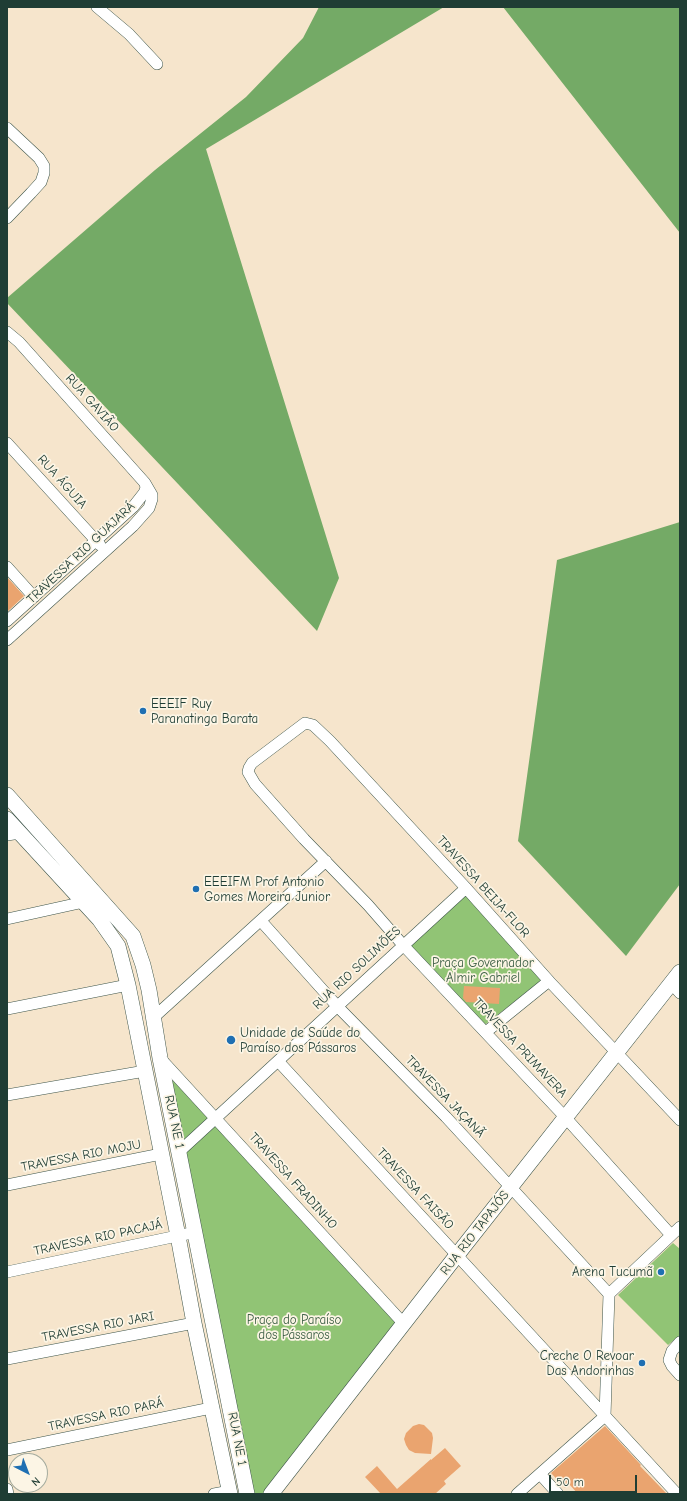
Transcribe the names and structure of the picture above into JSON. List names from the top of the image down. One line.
{"streets":{"street":["RUA GAVIÃO","RUA ÁGUIA","TRAVESSA RIO GUAJARÁ","TRAVESSA BEIJA-FLOR","RUA RIO SOLIMÕES","TRAVESSA PRIMAVERA","TRAVESSA JAÇANÃ","RUA NE 1","TRAVESSA RIO MOJU","TRAVESSA FRADINHO","TRAVESSA FAISÃO","RUA RIO TAPAJÓS","TRAVESSA RIO PACAJÁ","TRAVESSA RIO JARI","TRAVESSA RIO PARÁ"]},"crossings":[["RUA GAVIÃO","TRAVESSA RIO GUAJARÁ"],["RUA ÁGUIA","TRAVESSA RIO GUAJARÁ"],["TRAVESSA BEIJA-FLOR","RUA RIO SOLIMÕES"],["TRAVESSA BEIJA-FLOR","TRAVESSA PRIMAVERA"],["TRAVESSA BEIJA-FLOR","RUA RIO TAPAJÓS"],["RUA RIO SOLIMÕES","TRAVESSA PRIMAVERA"],["RUA RIO SOLIMÕES","TRAVESSA JAÇANÃ"],["RUA RIO SOLIMÕES","RUA NE 1"],["RUA RIO SOLIMÕES","TRAVESSA FRADINHO"],["RUA RIO SOLIMÕES","TRAVESSA FAISÃO"],["TRAVESSA PRIMAVERA","RUA RIO TAPAJÓS"],["TRAVESSA JAÇANÃ","RUA RIO TAPAJÓS"],["RUA NE 1","TRAVESSA RIO MOJU"],["RUA NE 1","TRAVESSA FRADINHO"],["RUA NE 1","TRAVESSA RIO PACAJÁ"],["RUA NE 1","TRAVESSA RIO JARI"],["RUA NE 1","TRAVESSA RIO PARÁ"],["TRAVESSA FRADINHO","RUA RIO TAPAJÓS"],["TRAVESSA FAISÃO","RUA RIO TAPAJÓS"]],"parks":["Praça Governador Almir Gabriel","Praça do Paraíso dos Pássaros"],"places":["EEEIF Ruy Paranatinga Barata","EEEIFM Prof Antonio Gomes Moreira Junior","Unidade de Saúde do Paraíso dos Pássaros","Arena Tucumã","Creche O Revoar Das Andorinhas"],"scale_bar":"50 m","north":"bottom right"}
